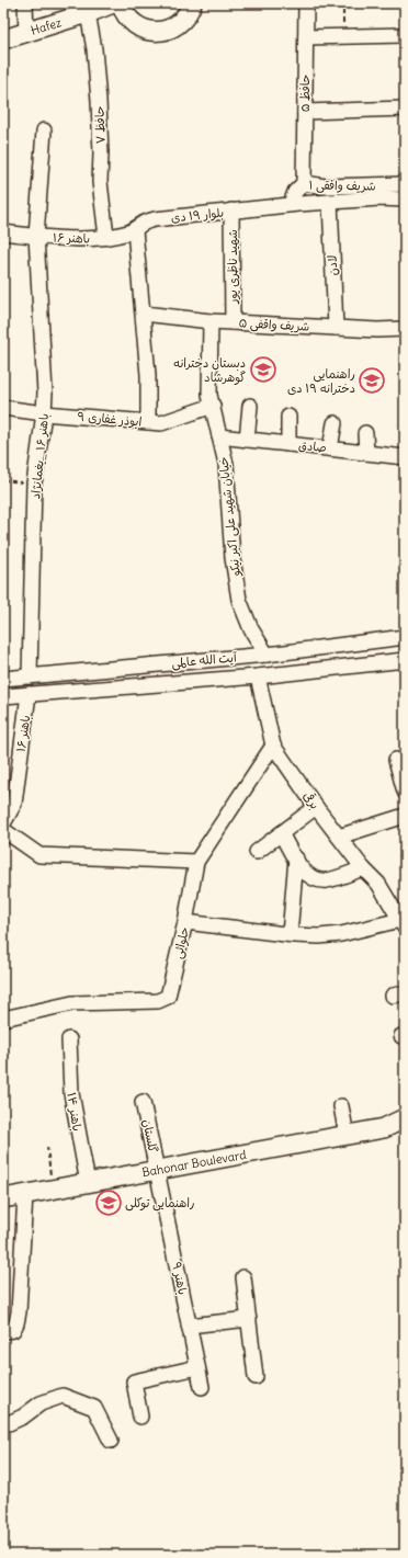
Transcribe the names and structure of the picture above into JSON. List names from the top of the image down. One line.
{"streets":{"main road":["Hafez","Bahonar Boulevard"],"street":["حافظ ۵","حافظ ۷","شریف وافقی ۱","بلوار ۱۹ دی","باهنر ۱۶","لادن","شهید ناظری پور","شریف واقفی ۵","ابوذر غفاری ۹","صادق","باهنر ۱۶ _یغمانژاد","خیابان شهید علی اکبر نیکو","آیت الله عالمی","برقی","حلوائی","باهنر ۱۴","گلستان","باهنر ۹"]},"crossings":[["Hafez","حافظ ۷"],["حافظ ۵","شریف وافقی ۱"],["حافظ ۷","بلوار ۱۹ دی"],["حافظ ۷","باهنر ۱۶"],["شریف وافقی ۱","بلوار ۱۹ دی"],["بلوار ۱۹ دی","باهنر ۱۶"],["بلوار ۱۹ دی","لادن"],["بلوار ۱۹ دی","شهید ناظری پور"],["باهنر ۱۶","باهنر ۱۶ _یغمانژاد"],["باهنر ۱۶","آیت الله عالمی"],["لادن","شریف واقفی ۵"],["شهید ناظری پور","شریف واقفی ۵"],["شریف واقفی ۵","خیابان شهید علی اکبر نیکو"],["ابوذر غفاری ۹","باهنر ۱۶ _یغمانژاد"],["ابوذر غفاری ۹","خیابان شهید علی اکبر نیکو"],["صادق","خیابان شهید علی اکبر نیکو"],["باهنر ۱۶ _یغمانژاد","آیت الله عالمی"],["خیابان شهید علی اکبر نیکو","آیت الله عالمی"],["آیت الله عالمی","برقی"],["برقی","حلوائی"],["باهنر ۱۴","Bahonar Boulevard"],["گلستان","Bahonar Boulevard"],["گلستان","باهنر ۹"],["Bahonar Boulevard","باهنر ۹"]],"places":{"school or university":["دبستان دخترانه گوهرشاد","راهنمایی دخترانه ۱۹ دی","راهنمایی توکلی"]}}
